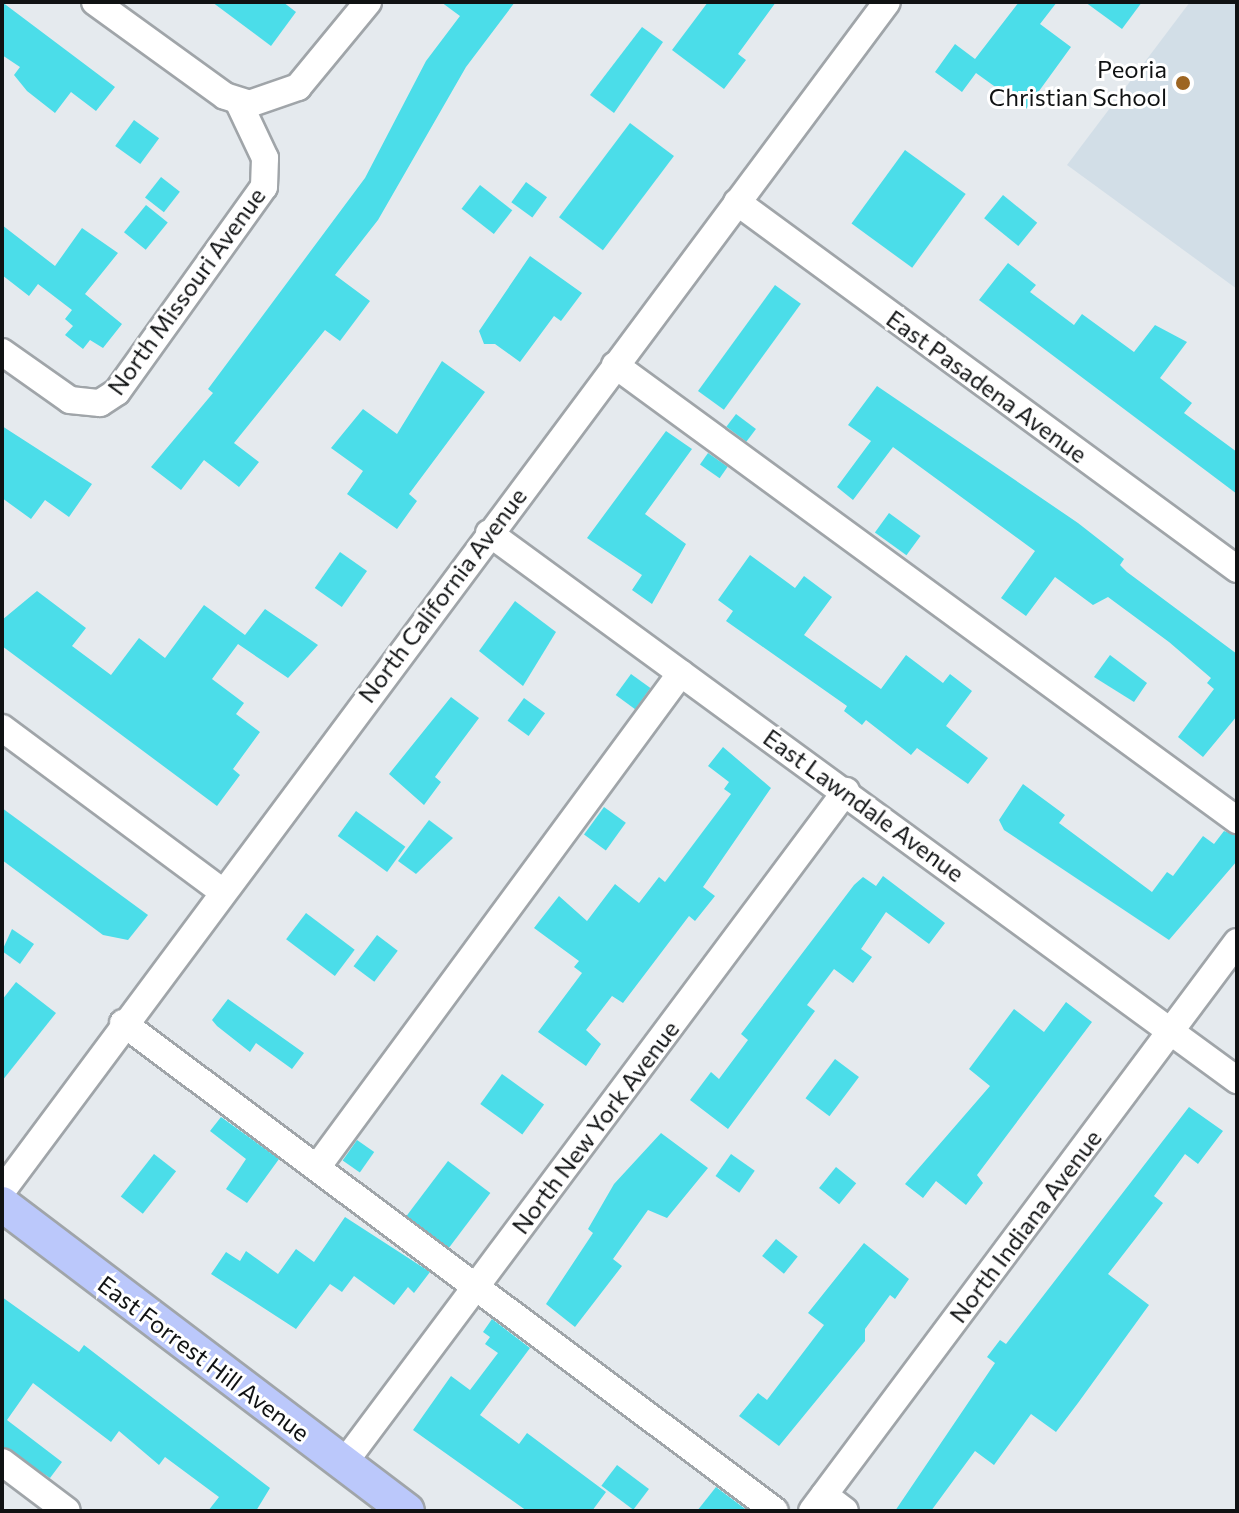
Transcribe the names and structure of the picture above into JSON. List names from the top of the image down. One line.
{"streets":{"main road":["East Forrest Hill Avenue"],"street":["North Missouri Avenue","East Pasadena Avenue","North California Avenue","East Lawndale Avenue","North New York Avenue","North Indiana Avenue"]},"crossings":[["East Pasadena Avenue","North California Avenue"],["North California Avenue","East Lawndale Avenue"],["East Lawndale Avenue","North New York Avenue"],["East Lawndale Avenue","North Indiana Avenue"],["North New York Avenue","East Forrest Hill Avenue"]],"places":["Peoria Christian School"]}
